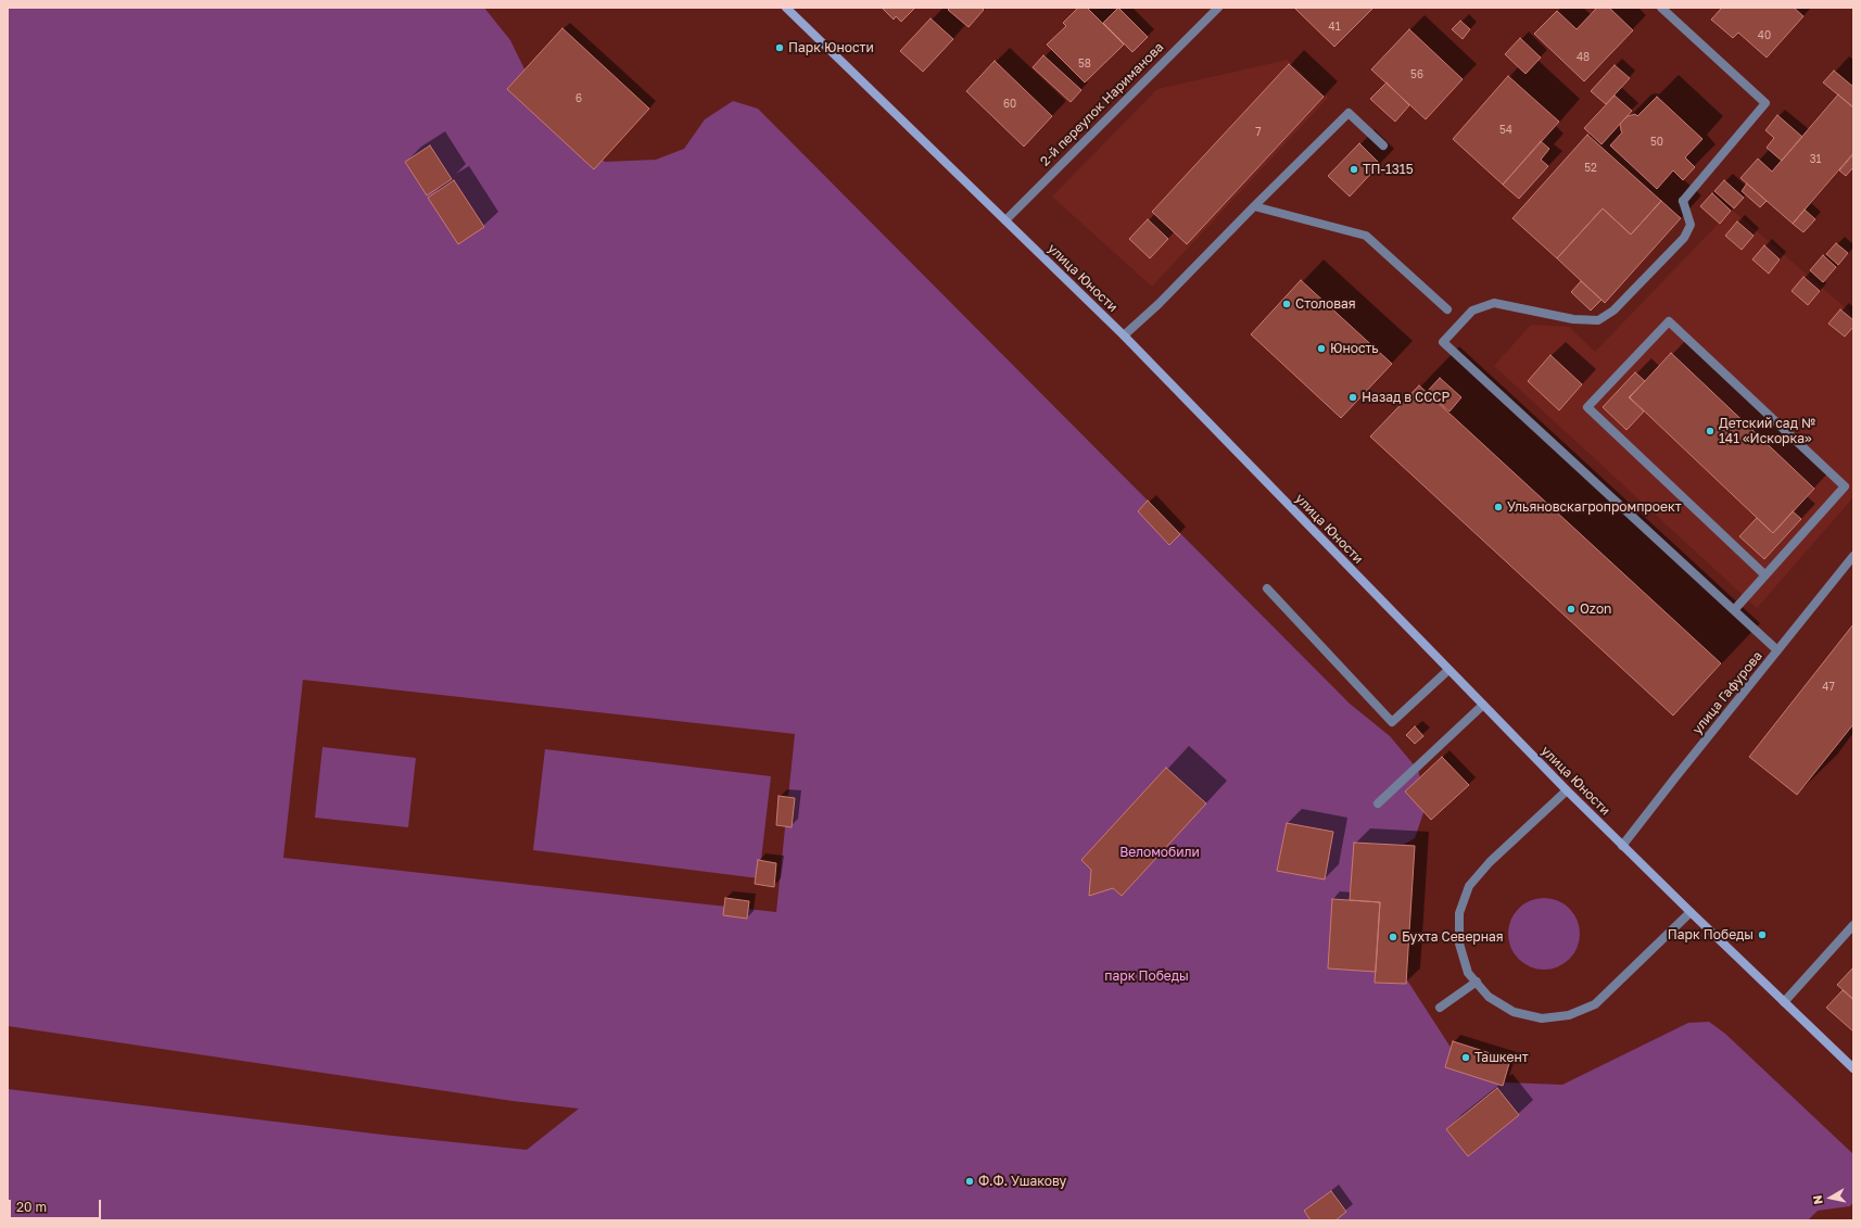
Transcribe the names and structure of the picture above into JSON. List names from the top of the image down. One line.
{"streets":{"main road":["улица Юности"],"street":["2-й переулок Нариманова","улица Гафурова"]},"crossings":[["2-й переулок Нариманова","улица Юности"],["улица Юности","улица Гафурова"]],"parks":["Веломобили","парк Победы"],"places":["Парк Юности","ТП-1315","Столовая","Юность","Назад в СССР","Детский сад № 141 «Искорка»","Ульяновскагропромпроект","Ozon","Парк Победы","Бухта Северная","Ташкент","Ф.Ф. Ушакову"],"house_numbers":["41","40","48","58","56","6","60","54","7","50","31","52","47"],"scale_bar":"20 m","north":"left"}
